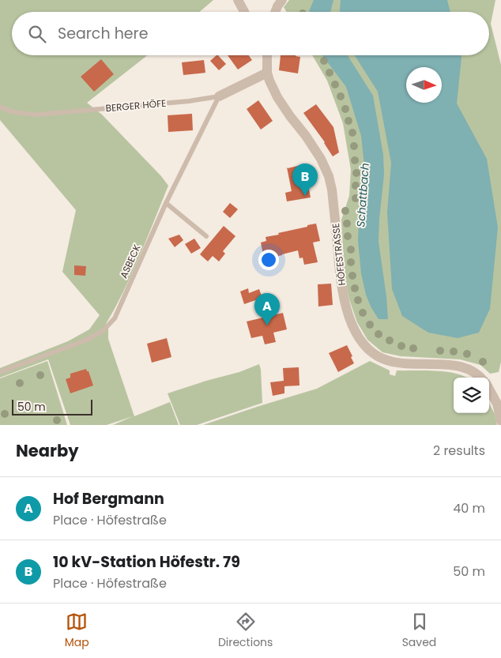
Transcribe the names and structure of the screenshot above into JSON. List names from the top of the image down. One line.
{"streets":{"street":["BERGER HÖFE","HÖFESTRASSE"],"lane":["ASBECK"]},"crossings":[["BERGER HÖFE","HÖFESTRASSE"],["BERGER HÖFE","ASBECK"]],"water":["Schattbach"],"scale_bar":"50 m","north":"right","page":{"search":"Search here","pins":["B","A"],"scale":"50 m","heading":["Nearby","2 results"],"list":[{"mark":"A","name":"Hof Bergmann","note":"Place · Höfestraße","value":"40 m"},{"mark":"B","name":"10 kV-Station Höfestr. 79","note":"Place · Höfestraße","value":"50 m"}],"nav":["Map","Directions","Saved"]}}
